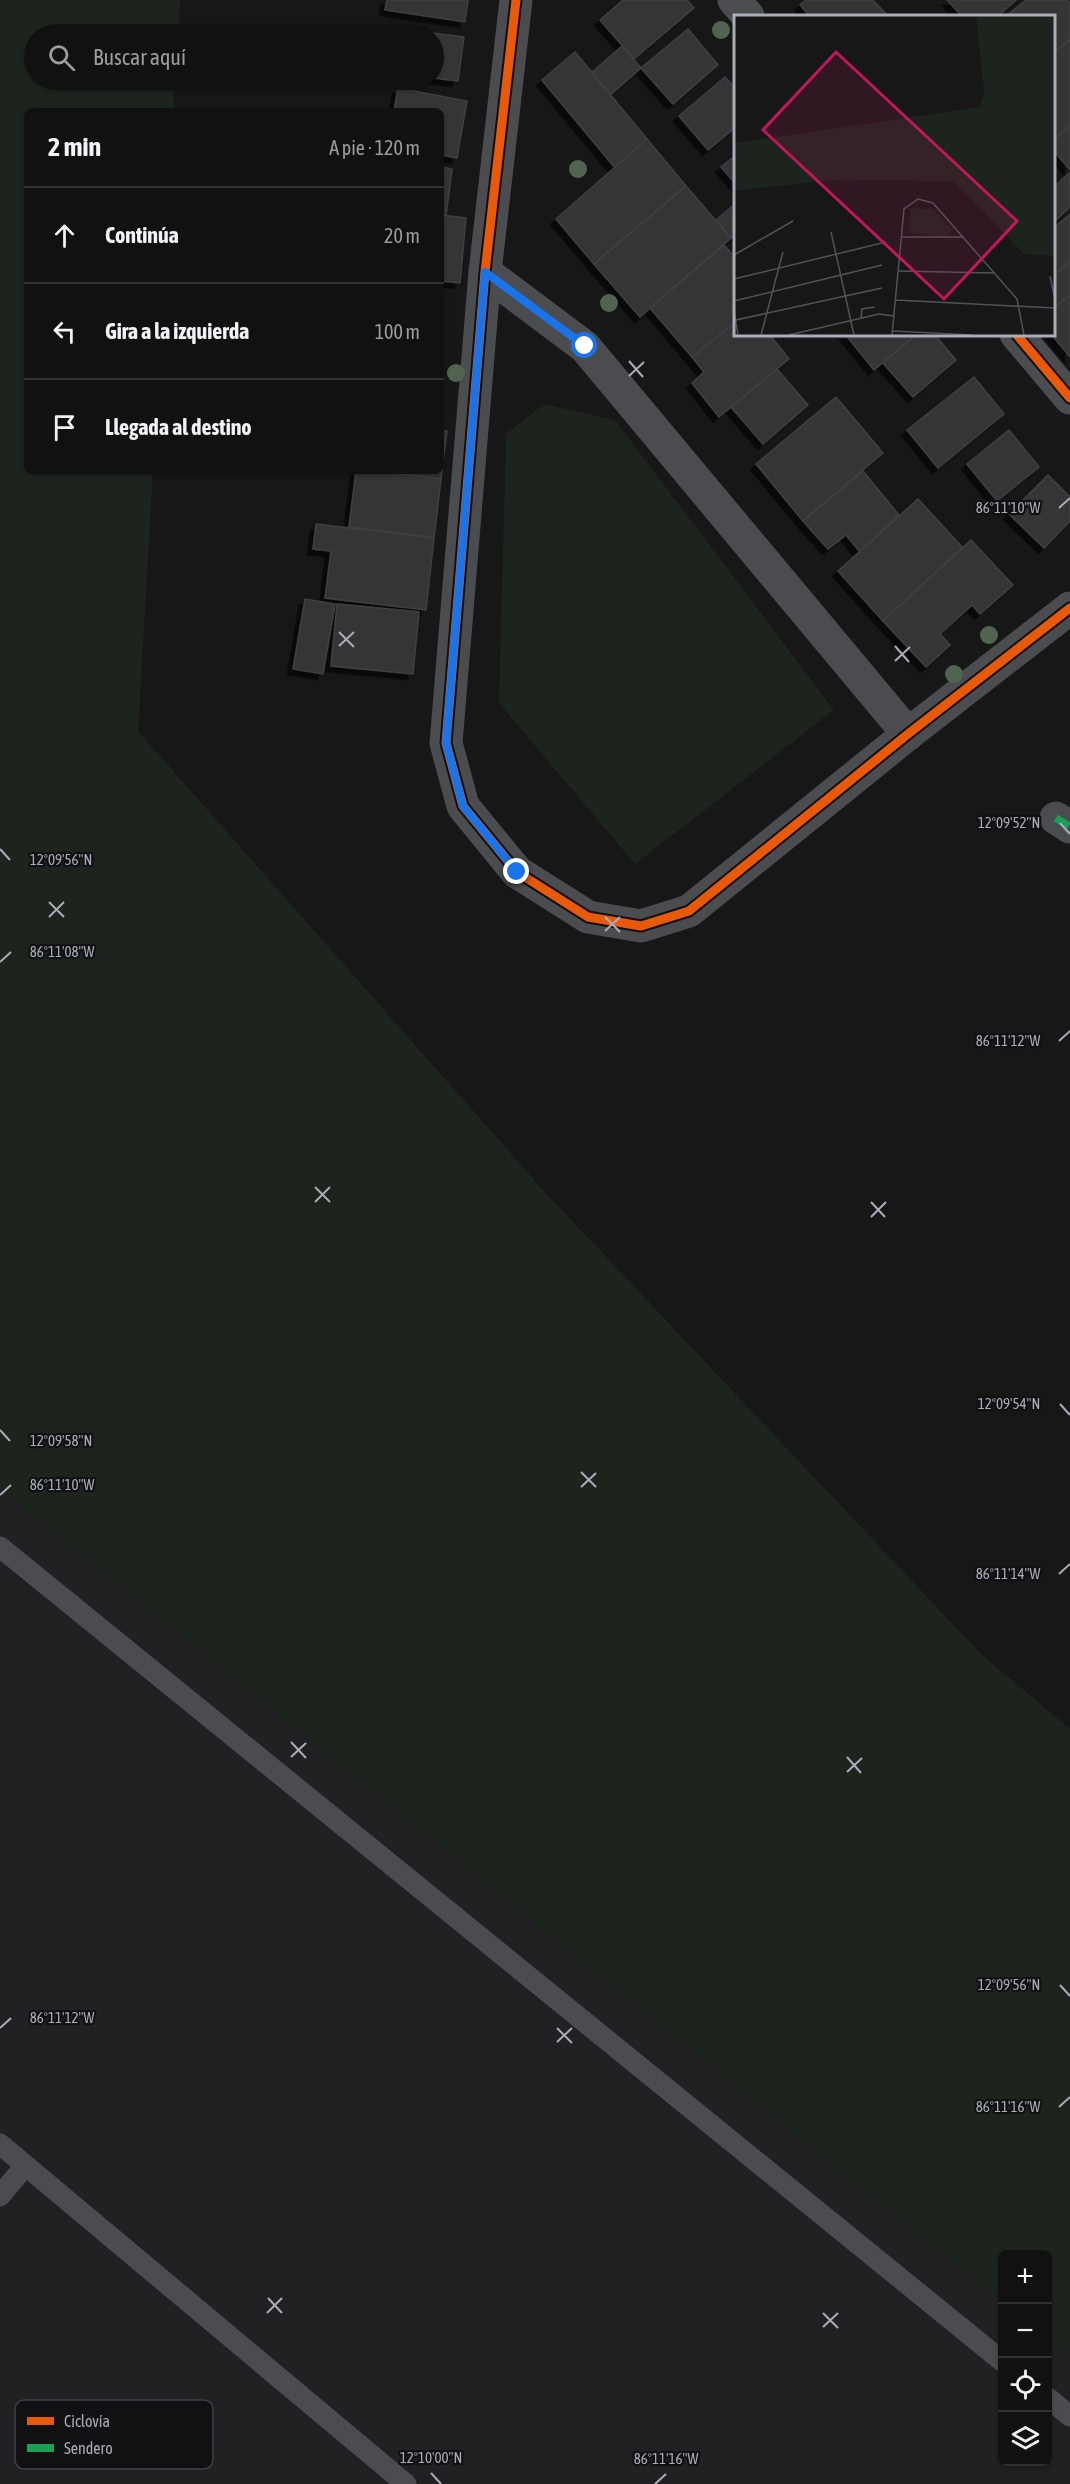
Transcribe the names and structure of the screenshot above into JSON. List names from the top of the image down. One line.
{"legend":["Ciclovía","Sendero"],"page":{"search":"Buscar aquí","heading":["2 min","A pie · 120 m"],"list":[["Continúa","20 m"],["Gira a la izquierda","100 m"],"Llegada al destino"],"map_buttons":["+","−"]},"coordinates":["86°11'10\"W","12°09'52\"N","12°09'56\"N","86°11'08\"W","86°11'12\"W","12°09'54\"N","12°09'58\"N","86°11'14\"W","86°11'16\"W","12°10'00\"N"]}
